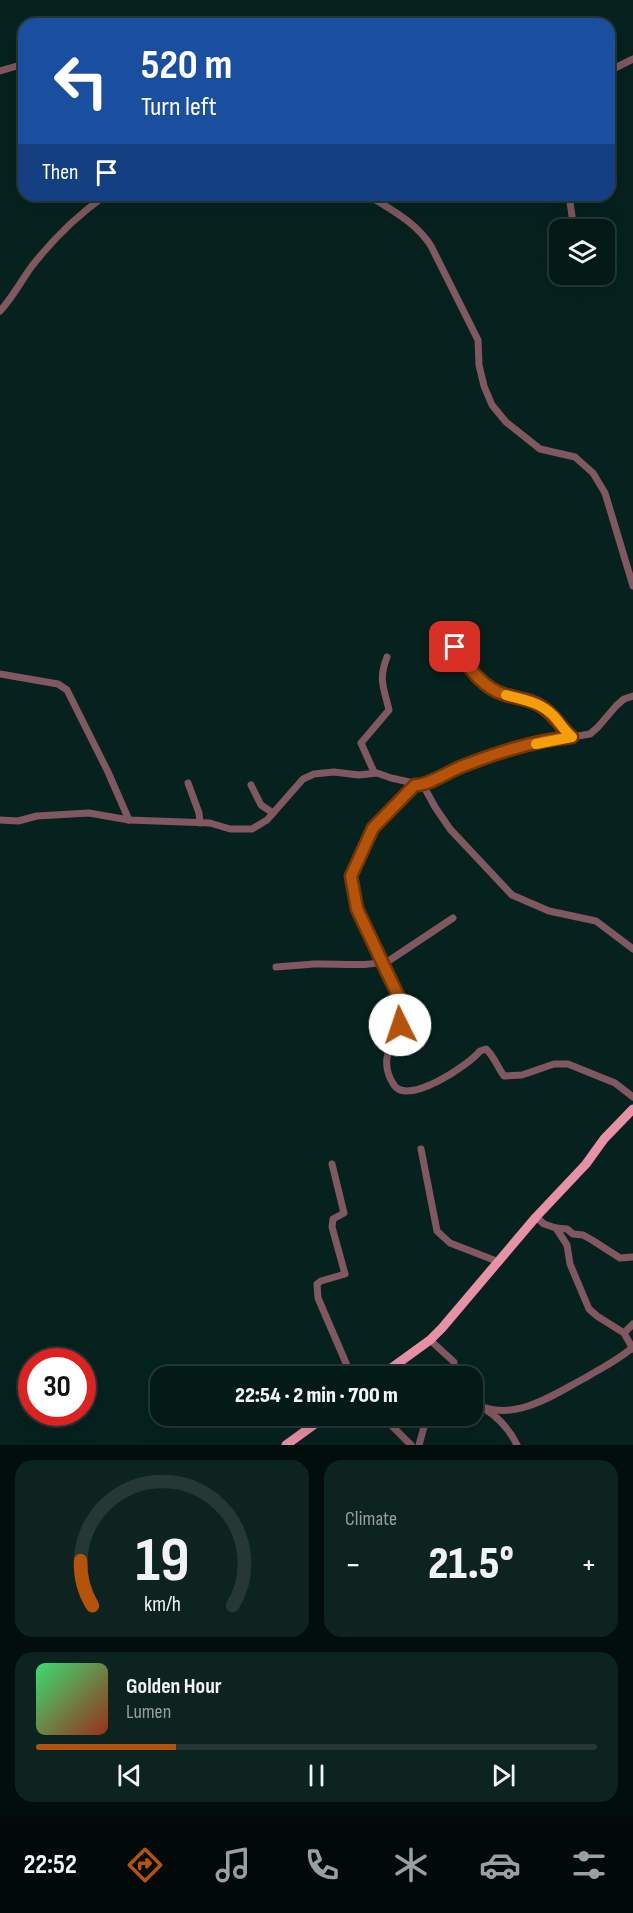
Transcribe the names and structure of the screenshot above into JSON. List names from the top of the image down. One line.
{"page":{"turn":["520 m","Turn left"],"then":"Then","limit":"30","trip":"22:54 · 2 min · 700 m","tile":"Climate","heat":["−","21.5°","+"],"song":["Golden Hour","Lumen"],"tabs":"22:52","gauge":["19","km/h"]}}
